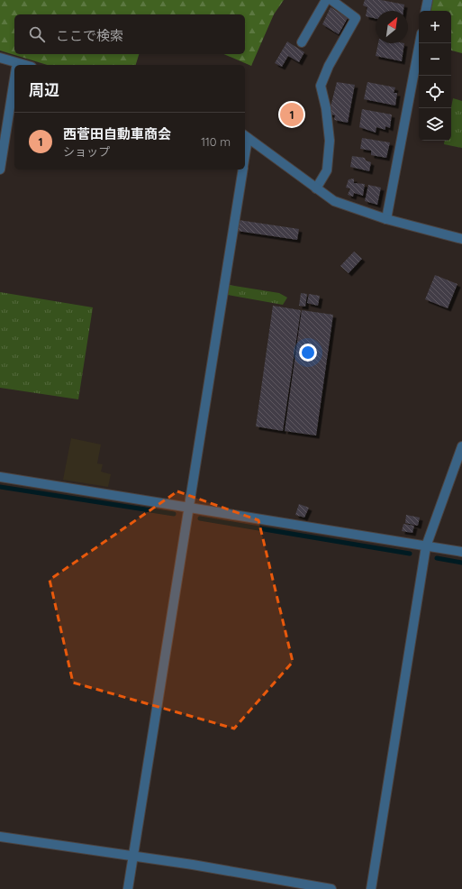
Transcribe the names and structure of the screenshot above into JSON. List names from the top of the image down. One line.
{"north":"top right","page":{"map_buttons":["+","−"],"search":"ここで検索","heading":"周辺","pins":"1","list":[{"mark":"1","name":"西菅田自動車商会","note":"ショップ","value":"110 m"}]}}
